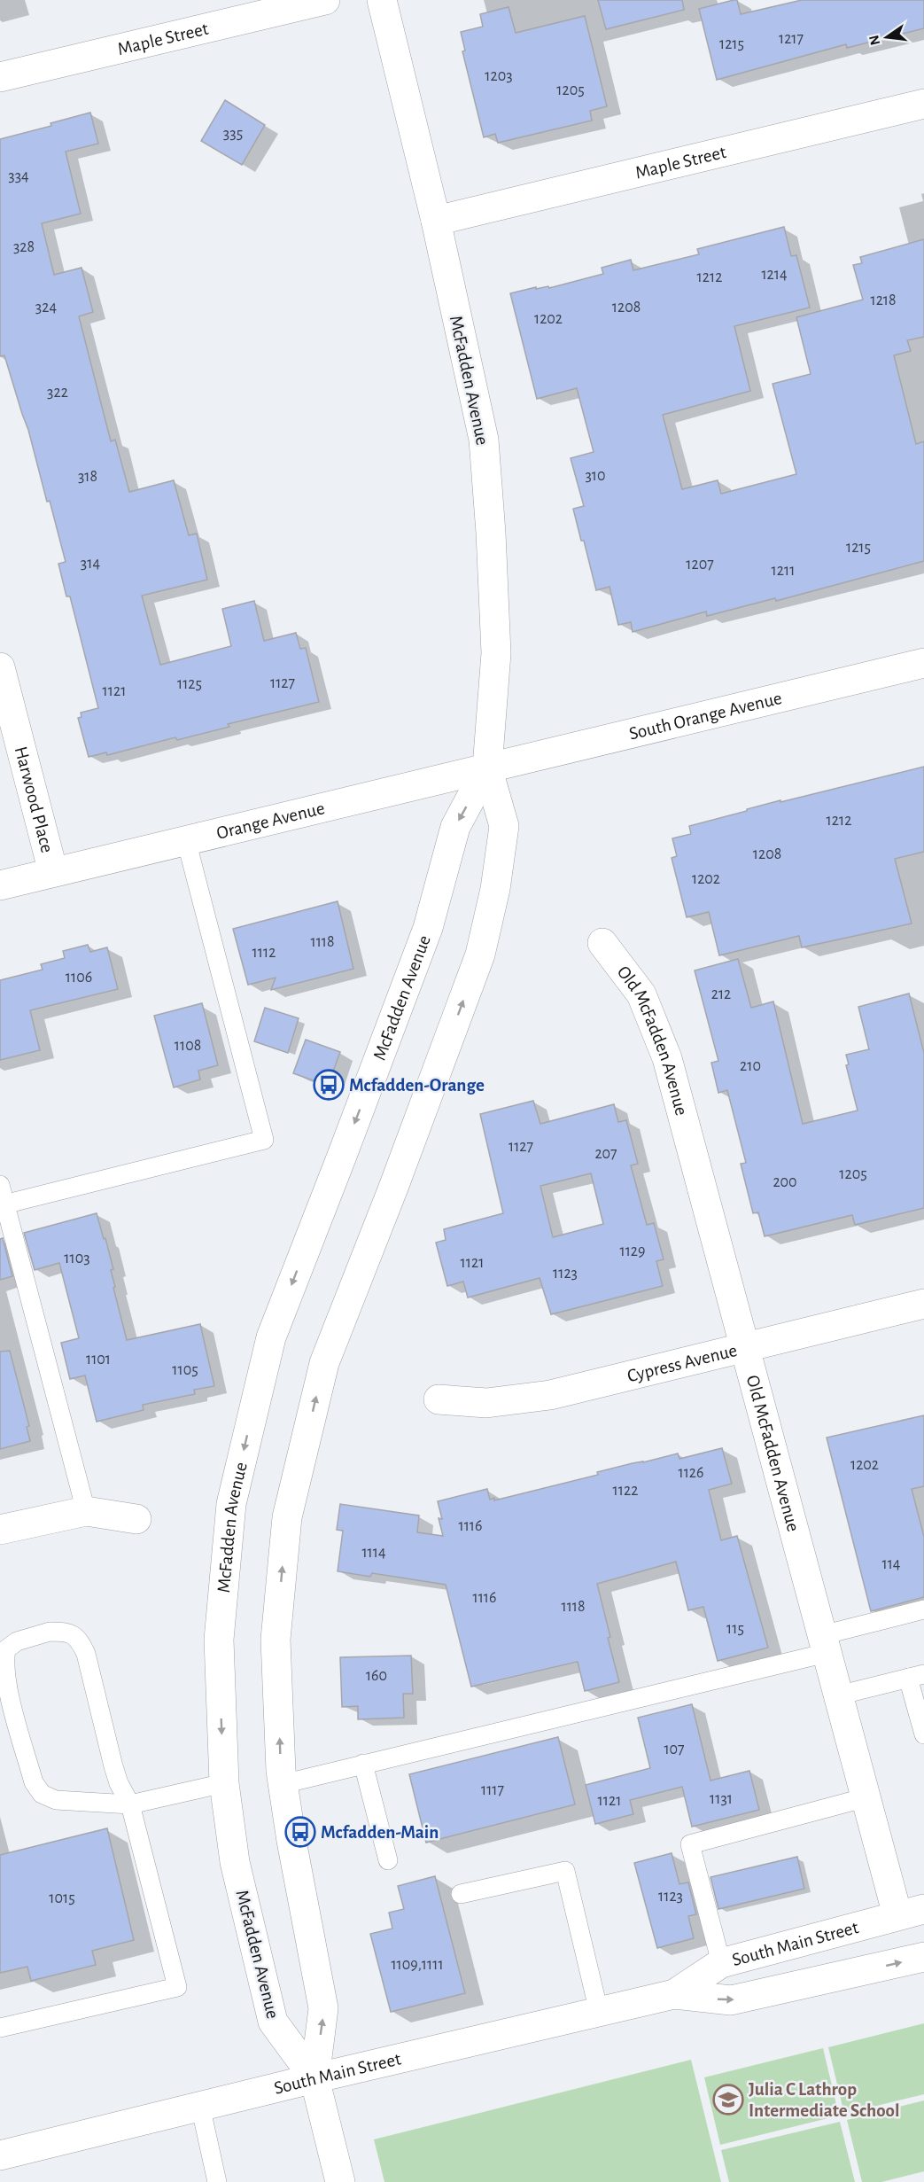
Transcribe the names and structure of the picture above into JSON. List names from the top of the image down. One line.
{"streets":{"street":["Maple Street","McFadden Avenue","South Orange Avenue","Harwood Place","Orange Avenue","Old McFadden Avenue","Cypress Avenue","South Main Street"]},"crossings":[["Maple Street","McFadden Avenue"],["McFadden Avenue","South Orange Avenue"],["McFadden Avenue","Orange Avenue"],["McFadden Avenue","South Main Street"],["South Orange Avenue","Orange Avenue"],["Harwood Place","Orange Avenue"],["Old McFadden Avenue","Cypress Avenue"],["Old McFadden Avenue","South Main Street"]],"places":{"bus stop":["Mcfadden-Orange","Mcfadden-Main"],"school or university":["Julia C Lathrop Intermediate School"]},"house_numbers":["1217","1215","1203","1205","335","334","328","1214","1212","1218","324","1208","1202","322","310","318","1215","314","1207","1211","1127","1125","1121","1212","1208","1202","1118","1112","1106","212","1108","210","1127","207","1205","200","1129","1103","1121","1123","1101","1105","1202","1126","1122","1116","1114","114","1116","1118","115","160","107","1117","1131","1121","1123","1015","1109,1111"],"north":"left"}
